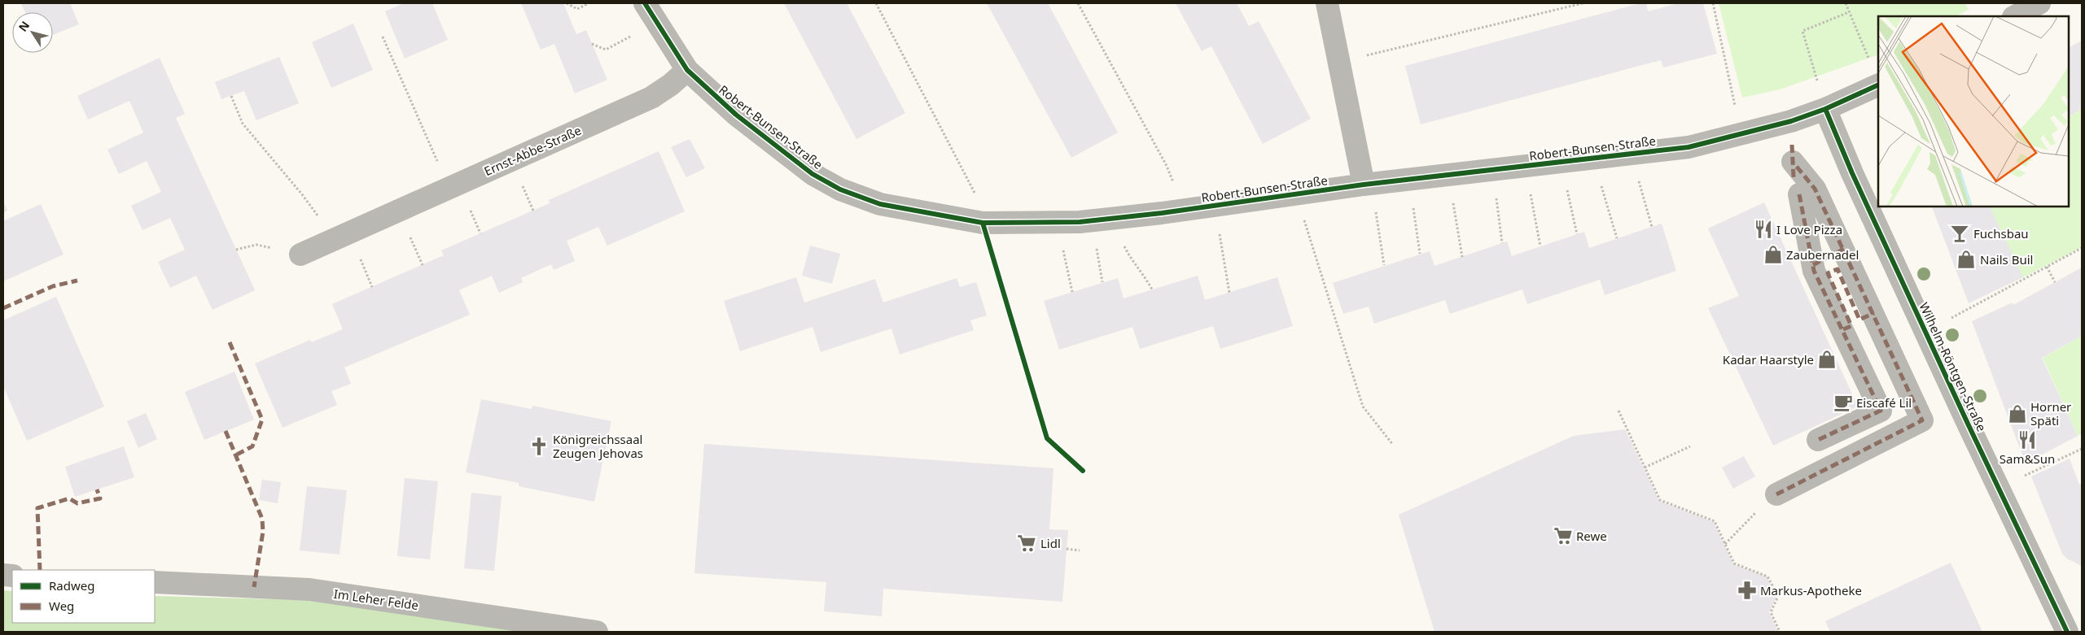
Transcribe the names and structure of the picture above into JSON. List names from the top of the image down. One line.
{"streets":{"street":["Robert-Bunsen-Straße","Ernst-Abbe-Straße","Wilhelm-Röntgen-Straße","Im Leher Felde"]},"crossings":[["Robert-Bunsen-Straße","Ernst-Abbe-Straße"],["Robert-Bunsen-Straße","Wilhelm-Röntgen-Straße"]],"places":{"restaurant":["I Love Pizza","Sam&Sun"],"bar":["Fuchsbau"],"shop":["Zaubernadel","Nails Buil","Kadar Haarstyle","Horner Späti"],"cafe":["Eiscafé Lil"],"church":["Königreichssaal Zeugen Jehovas"],"supermarket":["Rewe","Lidl"],"pharmacy":["Markus-Apotheke"]},"legend":["Radweg","Weg"],"north":"top left"}
